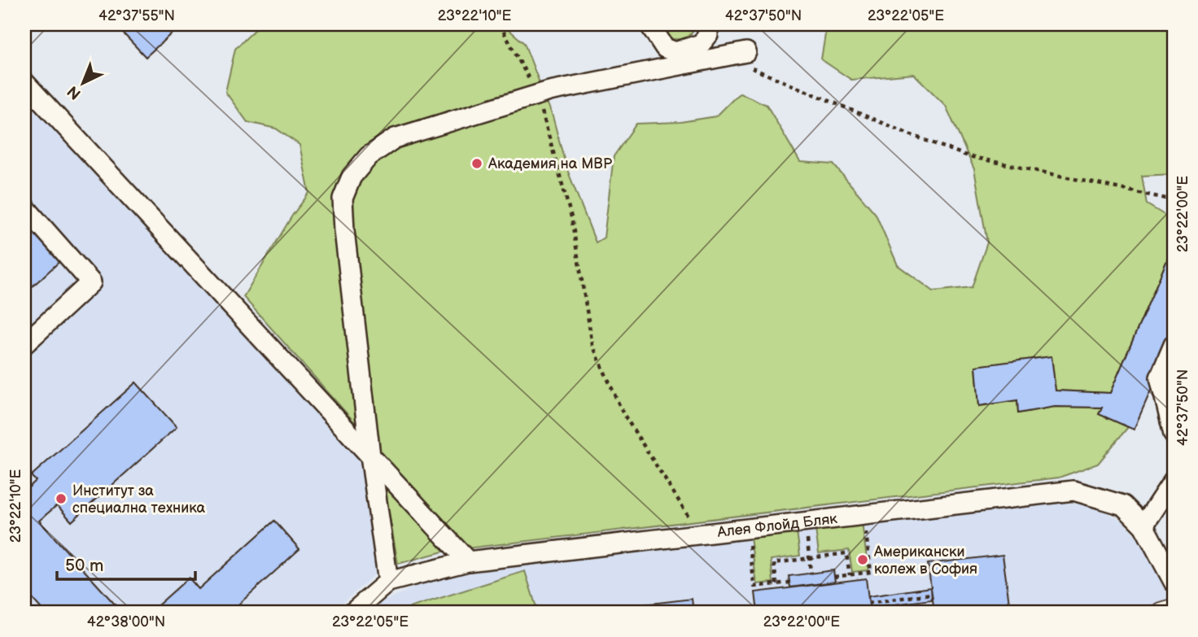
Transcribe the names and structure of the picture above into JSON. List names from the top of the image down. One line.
{"streets":{"street":["Алея Флойд Бляк"]},"places":["Академия на МВР","Институт за специална техника","Американски колеж в София"],"scale_bar":"50 m","north":"bottom left","coordinates":["42°37'55\"N","23°22'10\"E","42°37'50\"N","23°22'05\"E","23°22'00\"E","42°38'00\"N"]}
